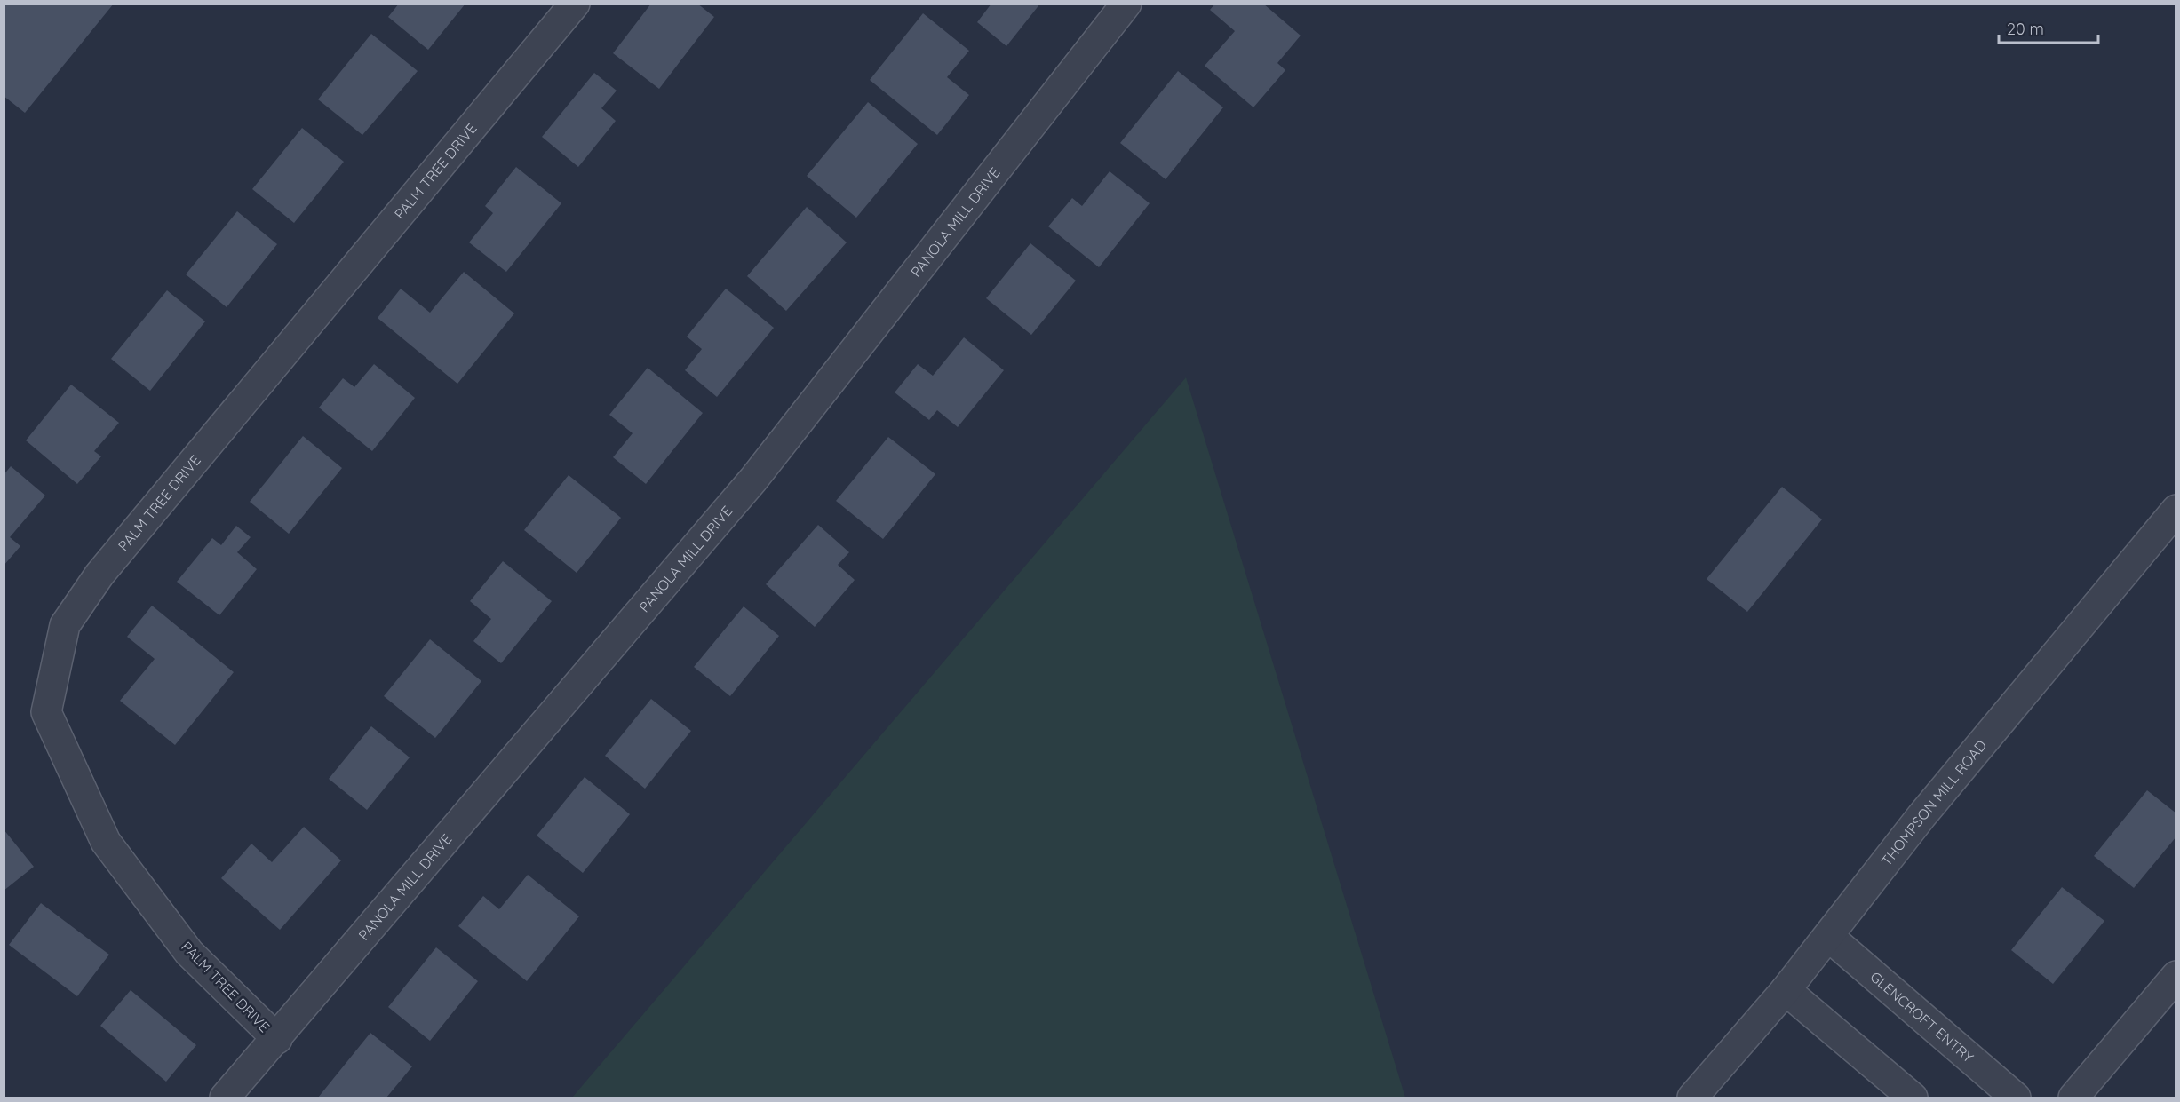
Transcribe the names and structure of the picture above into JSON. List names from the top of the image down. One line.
{"streets":{"street":["PALM TREE DRIVE","PANOLA MILL DRIVE","THOMPSON MILL ROAD","GLENCROFT ENTRY"]},"crossings":[["PALM TREE DRIVE","PANOLA MILL DRIVE"],["THOMPSON MILL ROAD","GLENCROFT ENTRY"]],"scale_bar":"20 m"}
